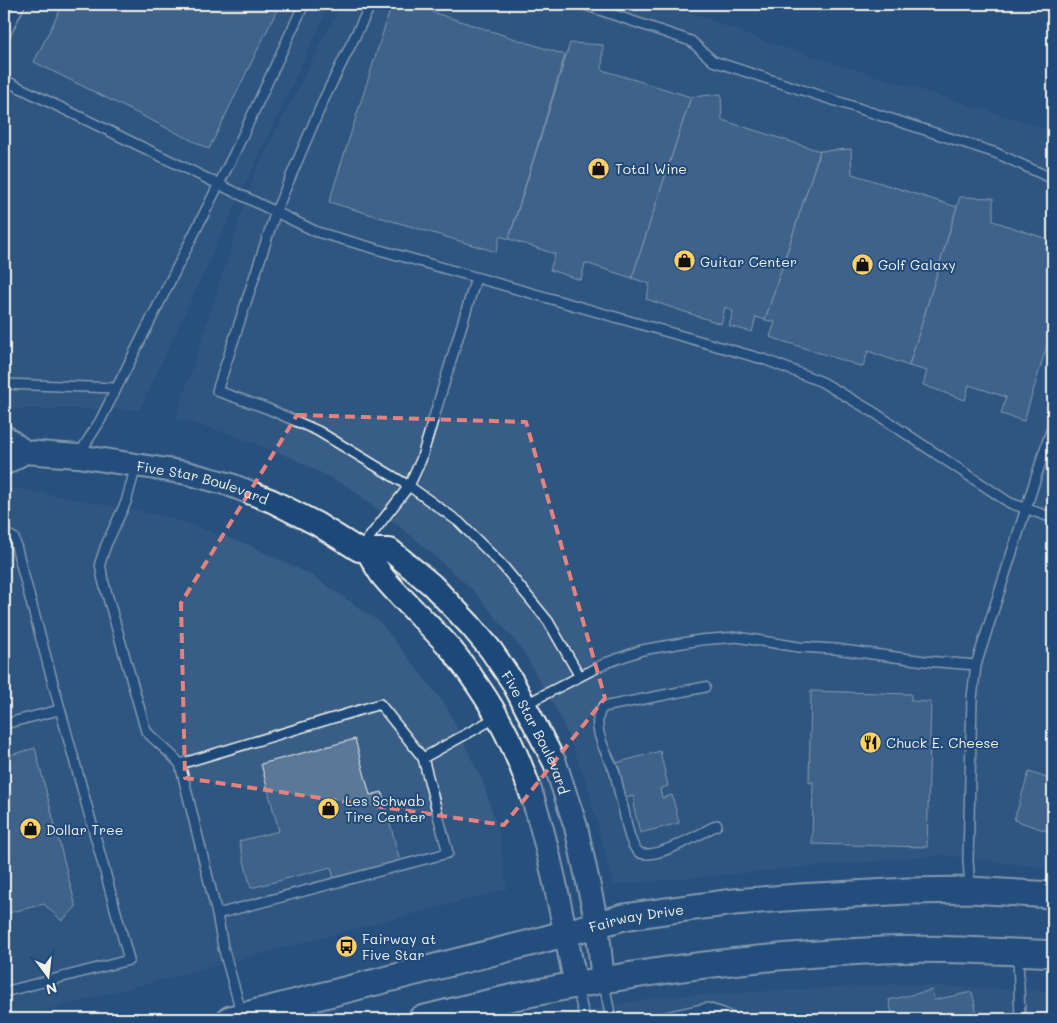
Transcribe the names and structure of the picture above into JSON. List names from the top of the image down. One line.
{"streets":{"main road":["Fairway Drive"],"street":["Five Star Boulevard"]},"crossings":[["Five Star Boulevard","Fairway Drive"]],"places":{"shop":["Total Wine","Guitar Center","Golf Galaxy","Les Schwab Tire Center","Dollar Tree"],"restaurant":["Chuck E. Cheese"],"bus stop":["Fairway at Five Star"]},"north":"bottom"}
